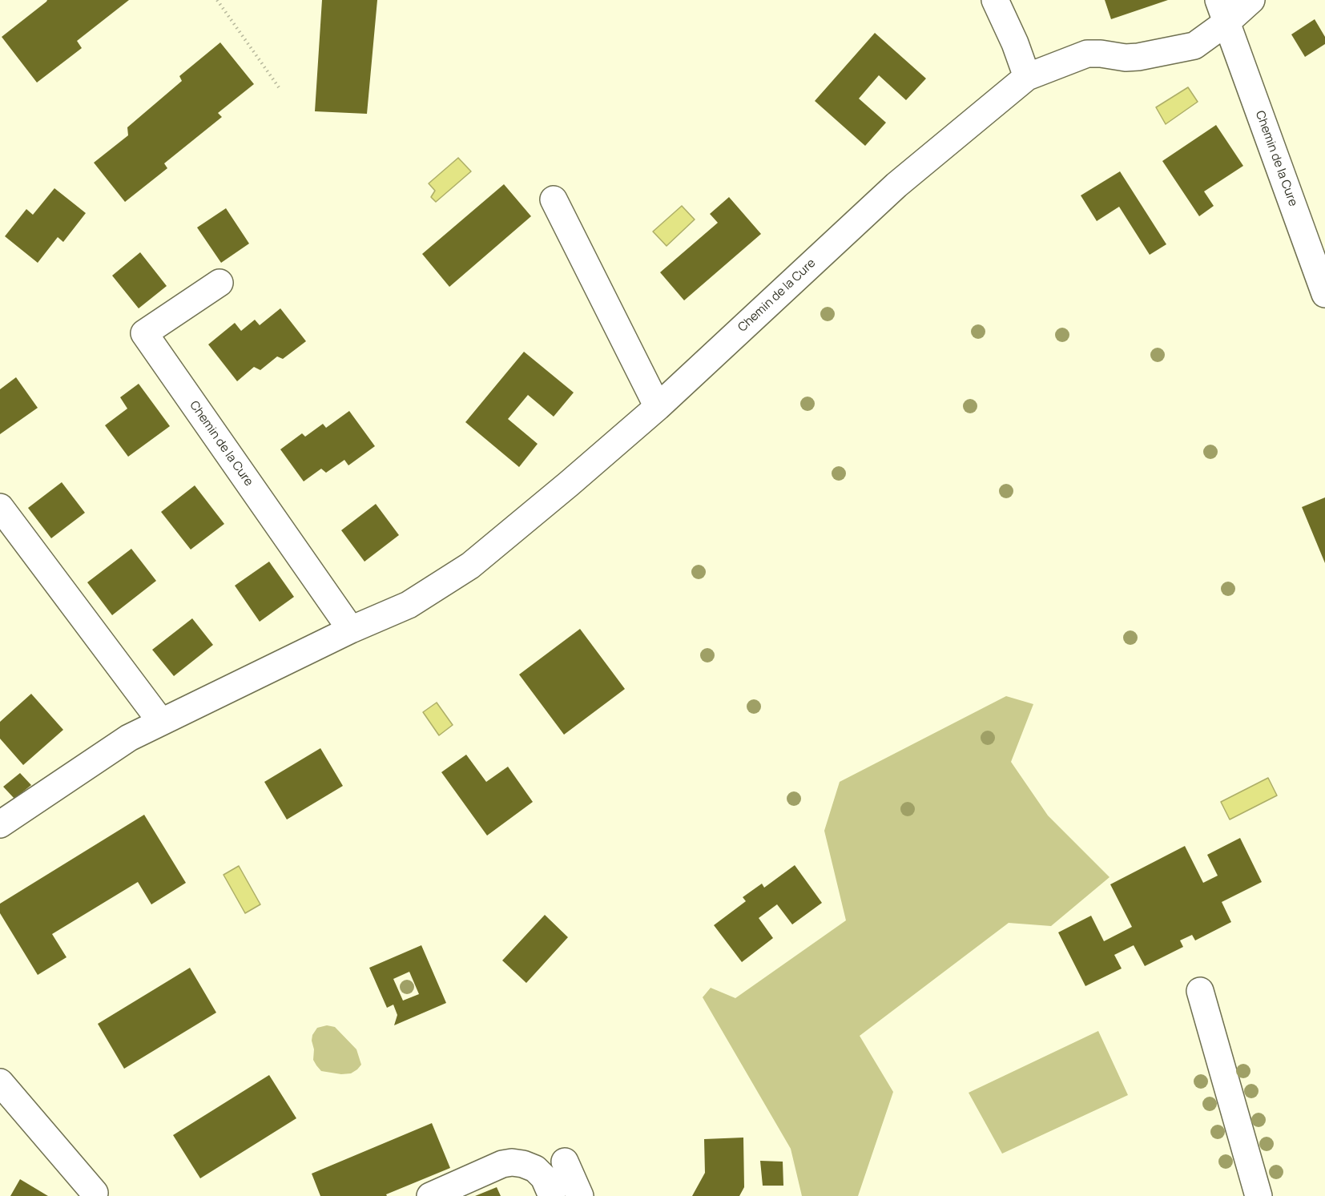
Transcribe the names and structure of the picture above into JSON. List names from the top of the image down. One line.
{"streets":{"street":["Chemin de la Cure"]}}
